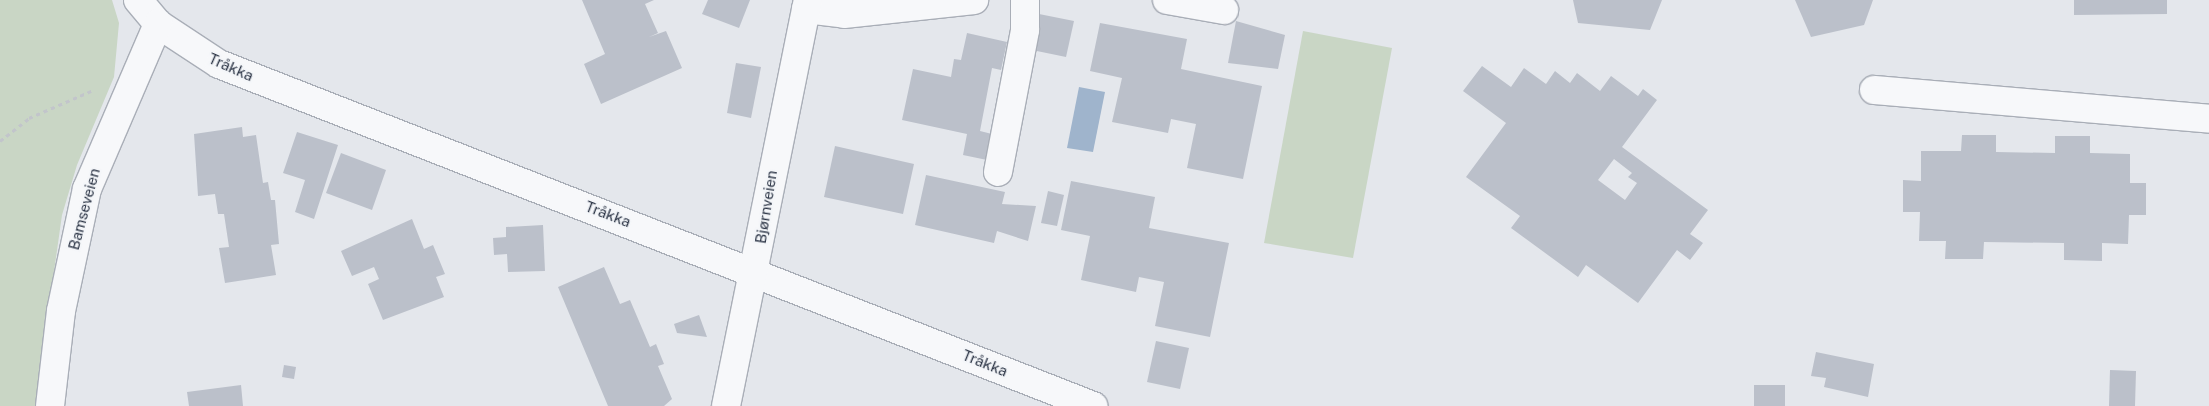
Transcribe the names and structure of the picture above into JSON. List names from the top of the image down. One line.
{"streets":{"street":["Tråkka","Bjørnveien","Bamseveien"]},"crossings":[["Tråkka","Bjørnveien"],["Tråkka","Bamseveien"]]}
